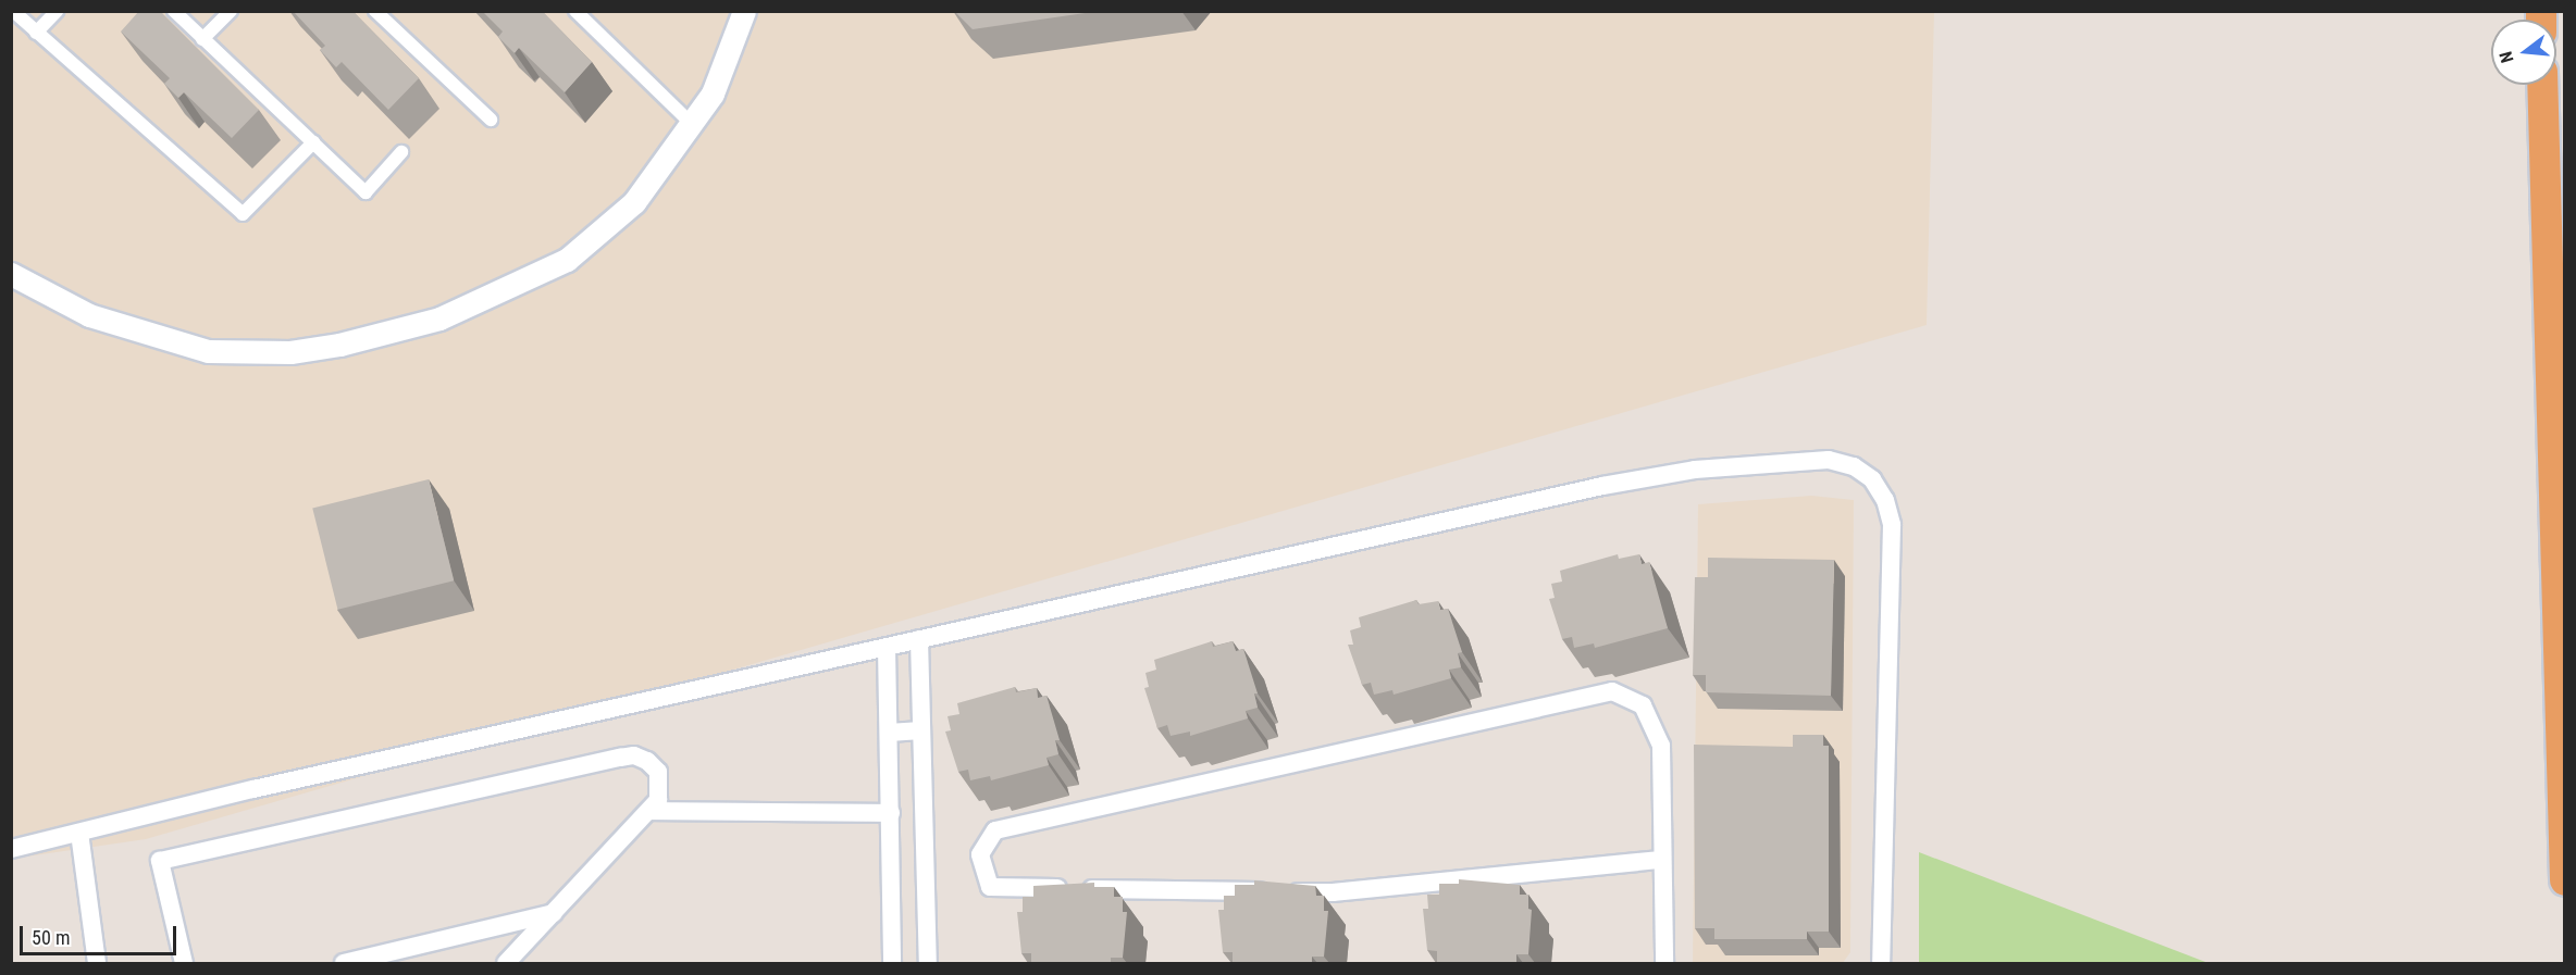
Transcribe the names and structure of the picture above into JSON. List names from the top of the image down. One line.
{"scale_bar":"50 m","north":"left"}
